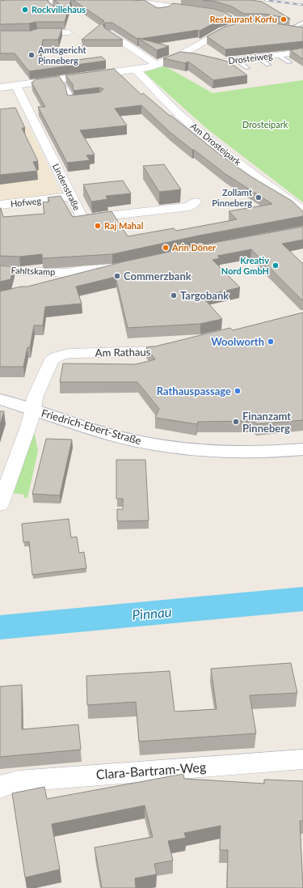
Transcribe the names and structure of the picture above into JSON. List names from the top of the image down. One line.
{"streets":{"main road":["Friedrich-Ebert-Straße"],"street":["Drosteiweg","Am Drosteipark","Lindenstraße","Hofweg","Fahltskamp","Am Rathaus","Clara-Bartram-Weg"]},"crossings":[["Lindenstraße","Hofweg"],["Am Rathaus","Friedrich-Ebert-Straße"]],"water":["Pinnau"],"parks":["Drosteipark"],"places":["Rockvillehaus","Restaurant Korfu","Amtsgericht Pinneberg","Zollamt Pinneberg","Raj Mahal","Arin Döner","Kreativ Nord GmbH","Commerzbank","Targobank","Woolworth","Rathauspassage","Finanzamt Pinneberg"]}
